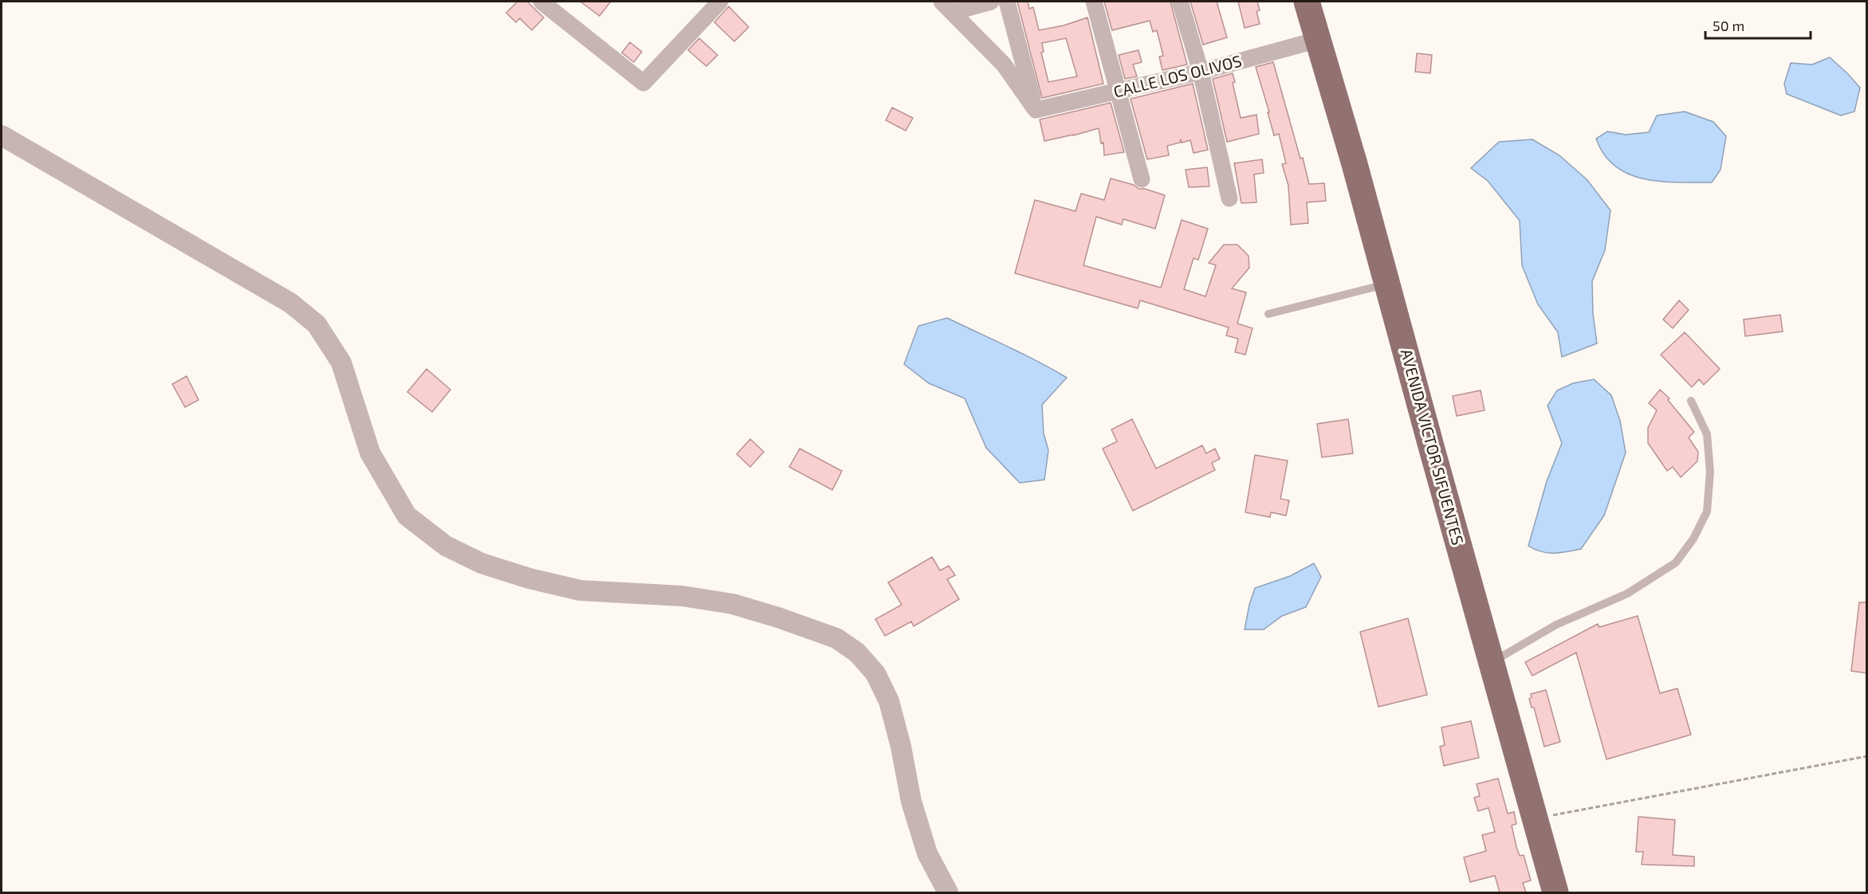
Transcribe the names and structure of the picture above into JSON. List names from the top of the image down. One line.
{"streets":{"highway":["AVENIDA VICTOR SIFUENTES"],"street":["CALLE LOS OLIVOS"]},"crossings":[["CALLE LOS OLIVOS","AVENIDA VICTOR SIFUENTES"]],"scale_bar":"50 m"}
